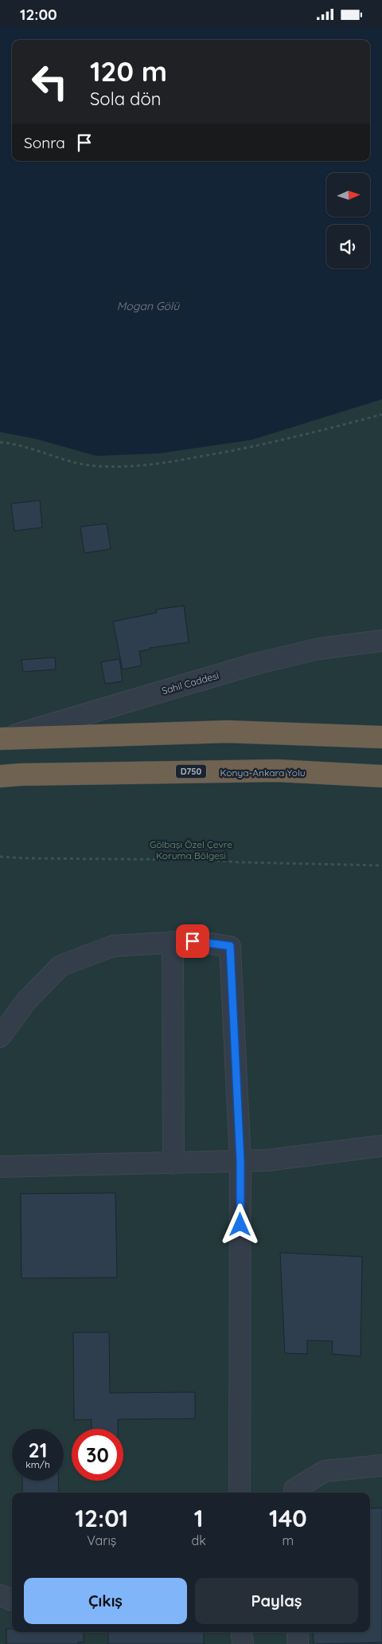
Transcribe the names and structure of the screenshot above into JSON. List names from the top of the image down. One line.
{"streets":{"highway":["D750","Konya-Ankara Yolu"],"street":["Sahil Caddesi"]},"water":["Mogan Gölü"],"parks":["Gölbaşı Özel Çevre Koruma Bölgesi"],"north":"right","page":{"status":"12:00","turn":["120 m","Sola dön"],"then":"Sonra","speed":"21 km/h","limit":"30","eta":["12:01","Varış","1","dk","140","m"],"buttons":["Çıkış","Paylaş"]}}
